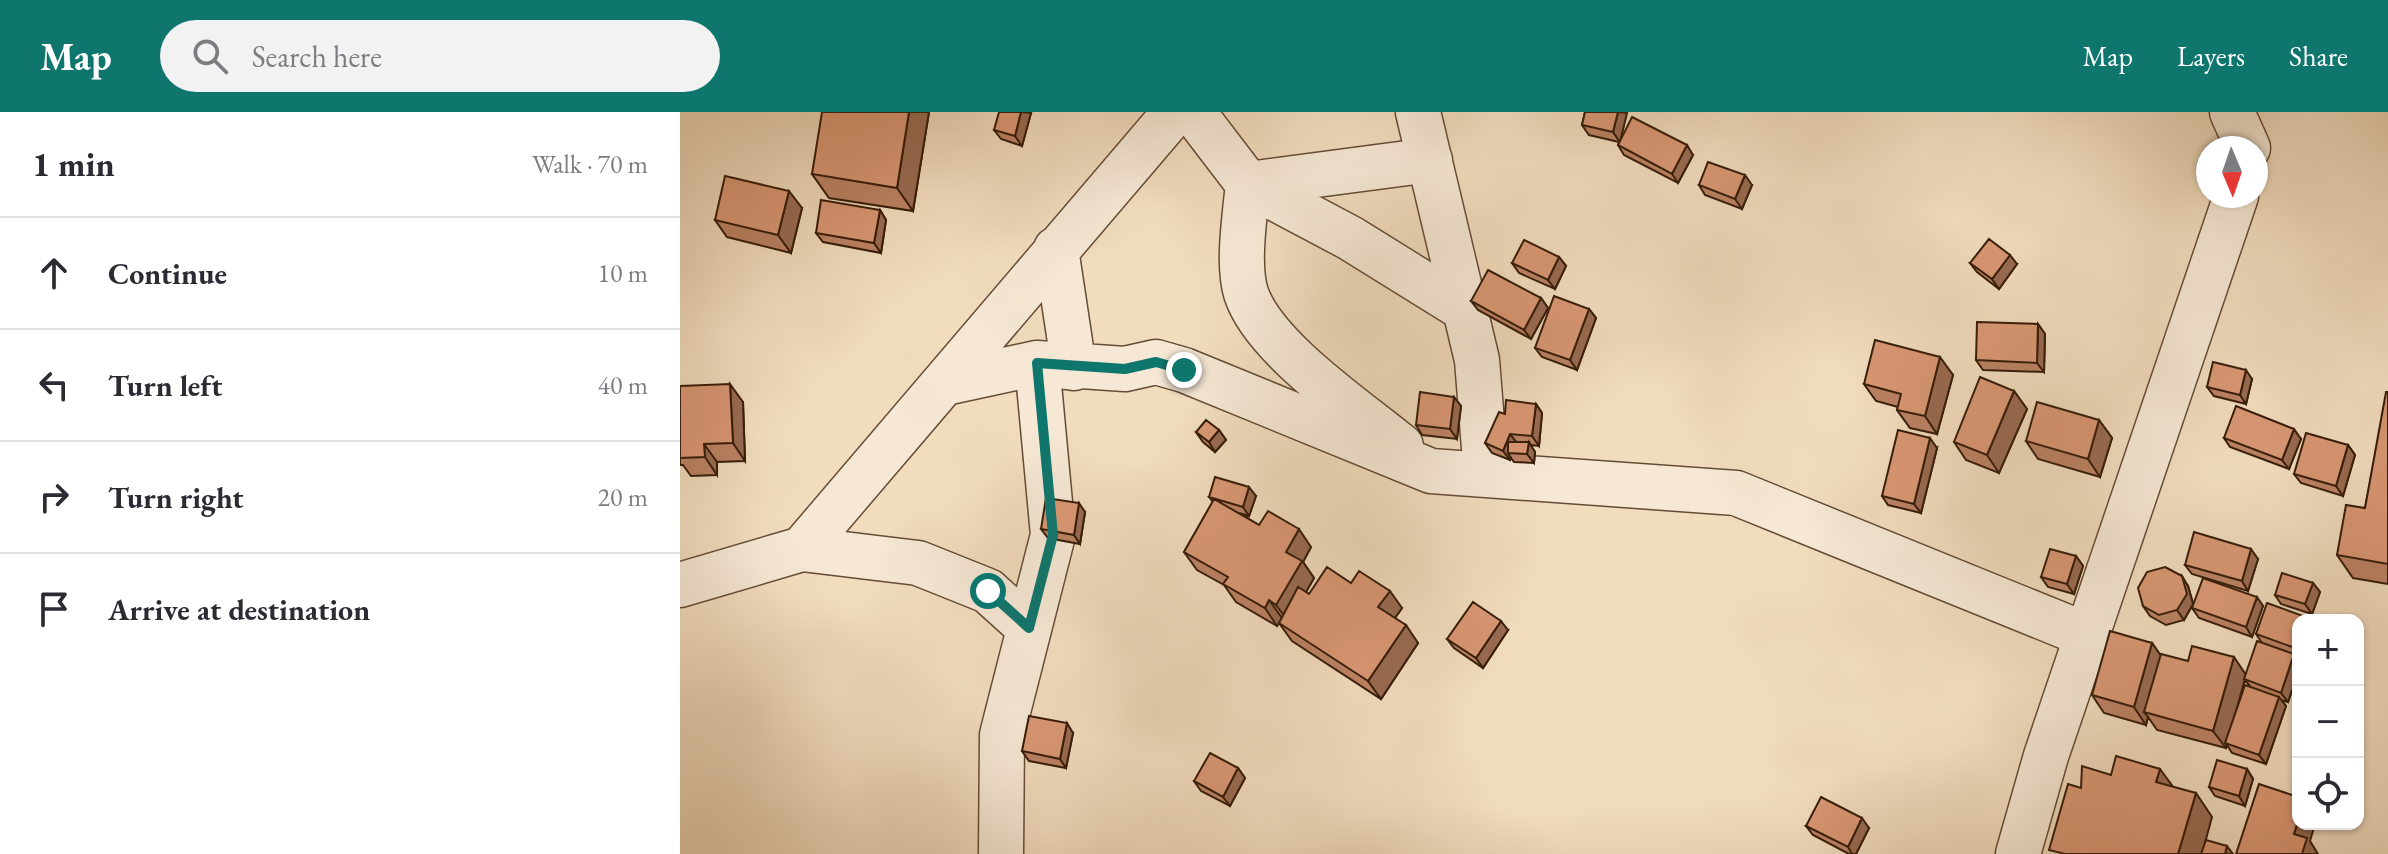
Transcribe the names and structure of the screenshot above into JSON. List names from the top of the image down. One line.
{"north":"bottom","page":{"header":"Map","search":"Search here","nav":["Map","Layers","Share"],"heading":["1 min","Walk · 70 m"],"list":[["Continue","10 m"],["Turn left","40 m"],["Turn right","20 m"],"Arrive at destination"],"map_buttons":["+","−"]}}
